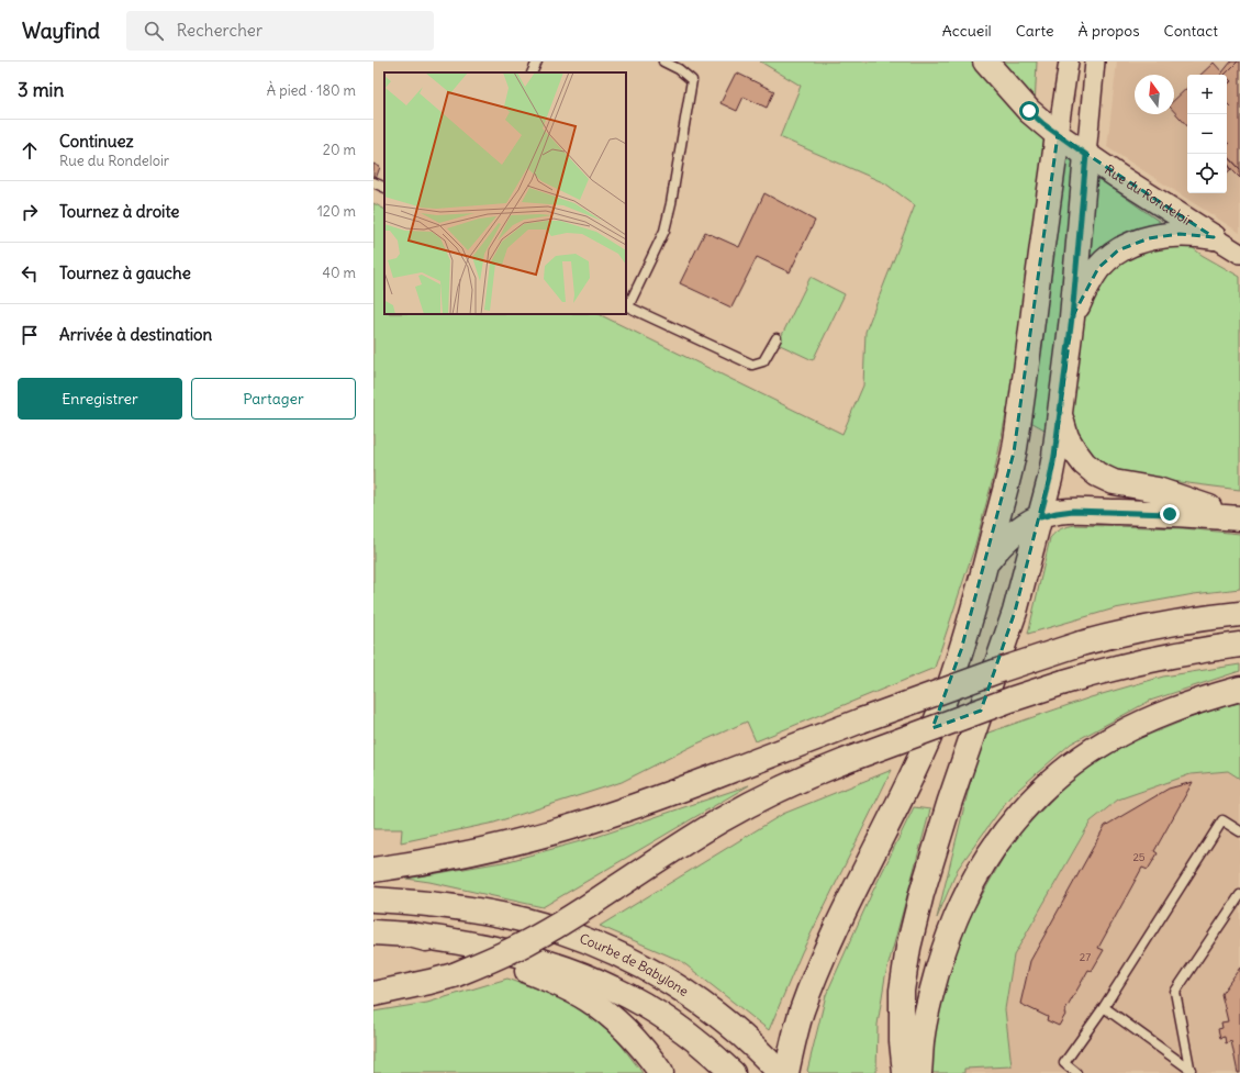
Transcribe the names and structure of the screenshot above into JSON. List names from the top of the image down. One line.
{"streets":{"main road":["Rue du Rondeloir","Courbe de Babylone"]},"house_numbers":["25","27"],"north":"top","page":{"header":"Wayfind","search":"Rechercher","nav":["Accueil","Carte","À propos","Contact"],"heading":["3 min","À pied · 180 m"],"map_buttons":["+","−"],"list":[["Continuez","Rue du Rondeloir","20 m"],["Tournez à droite","120 m"],["Tournez à gauche","40 m"],"Arrivée à destination"],"buttons":["Enregistrer","Partager"]}}
